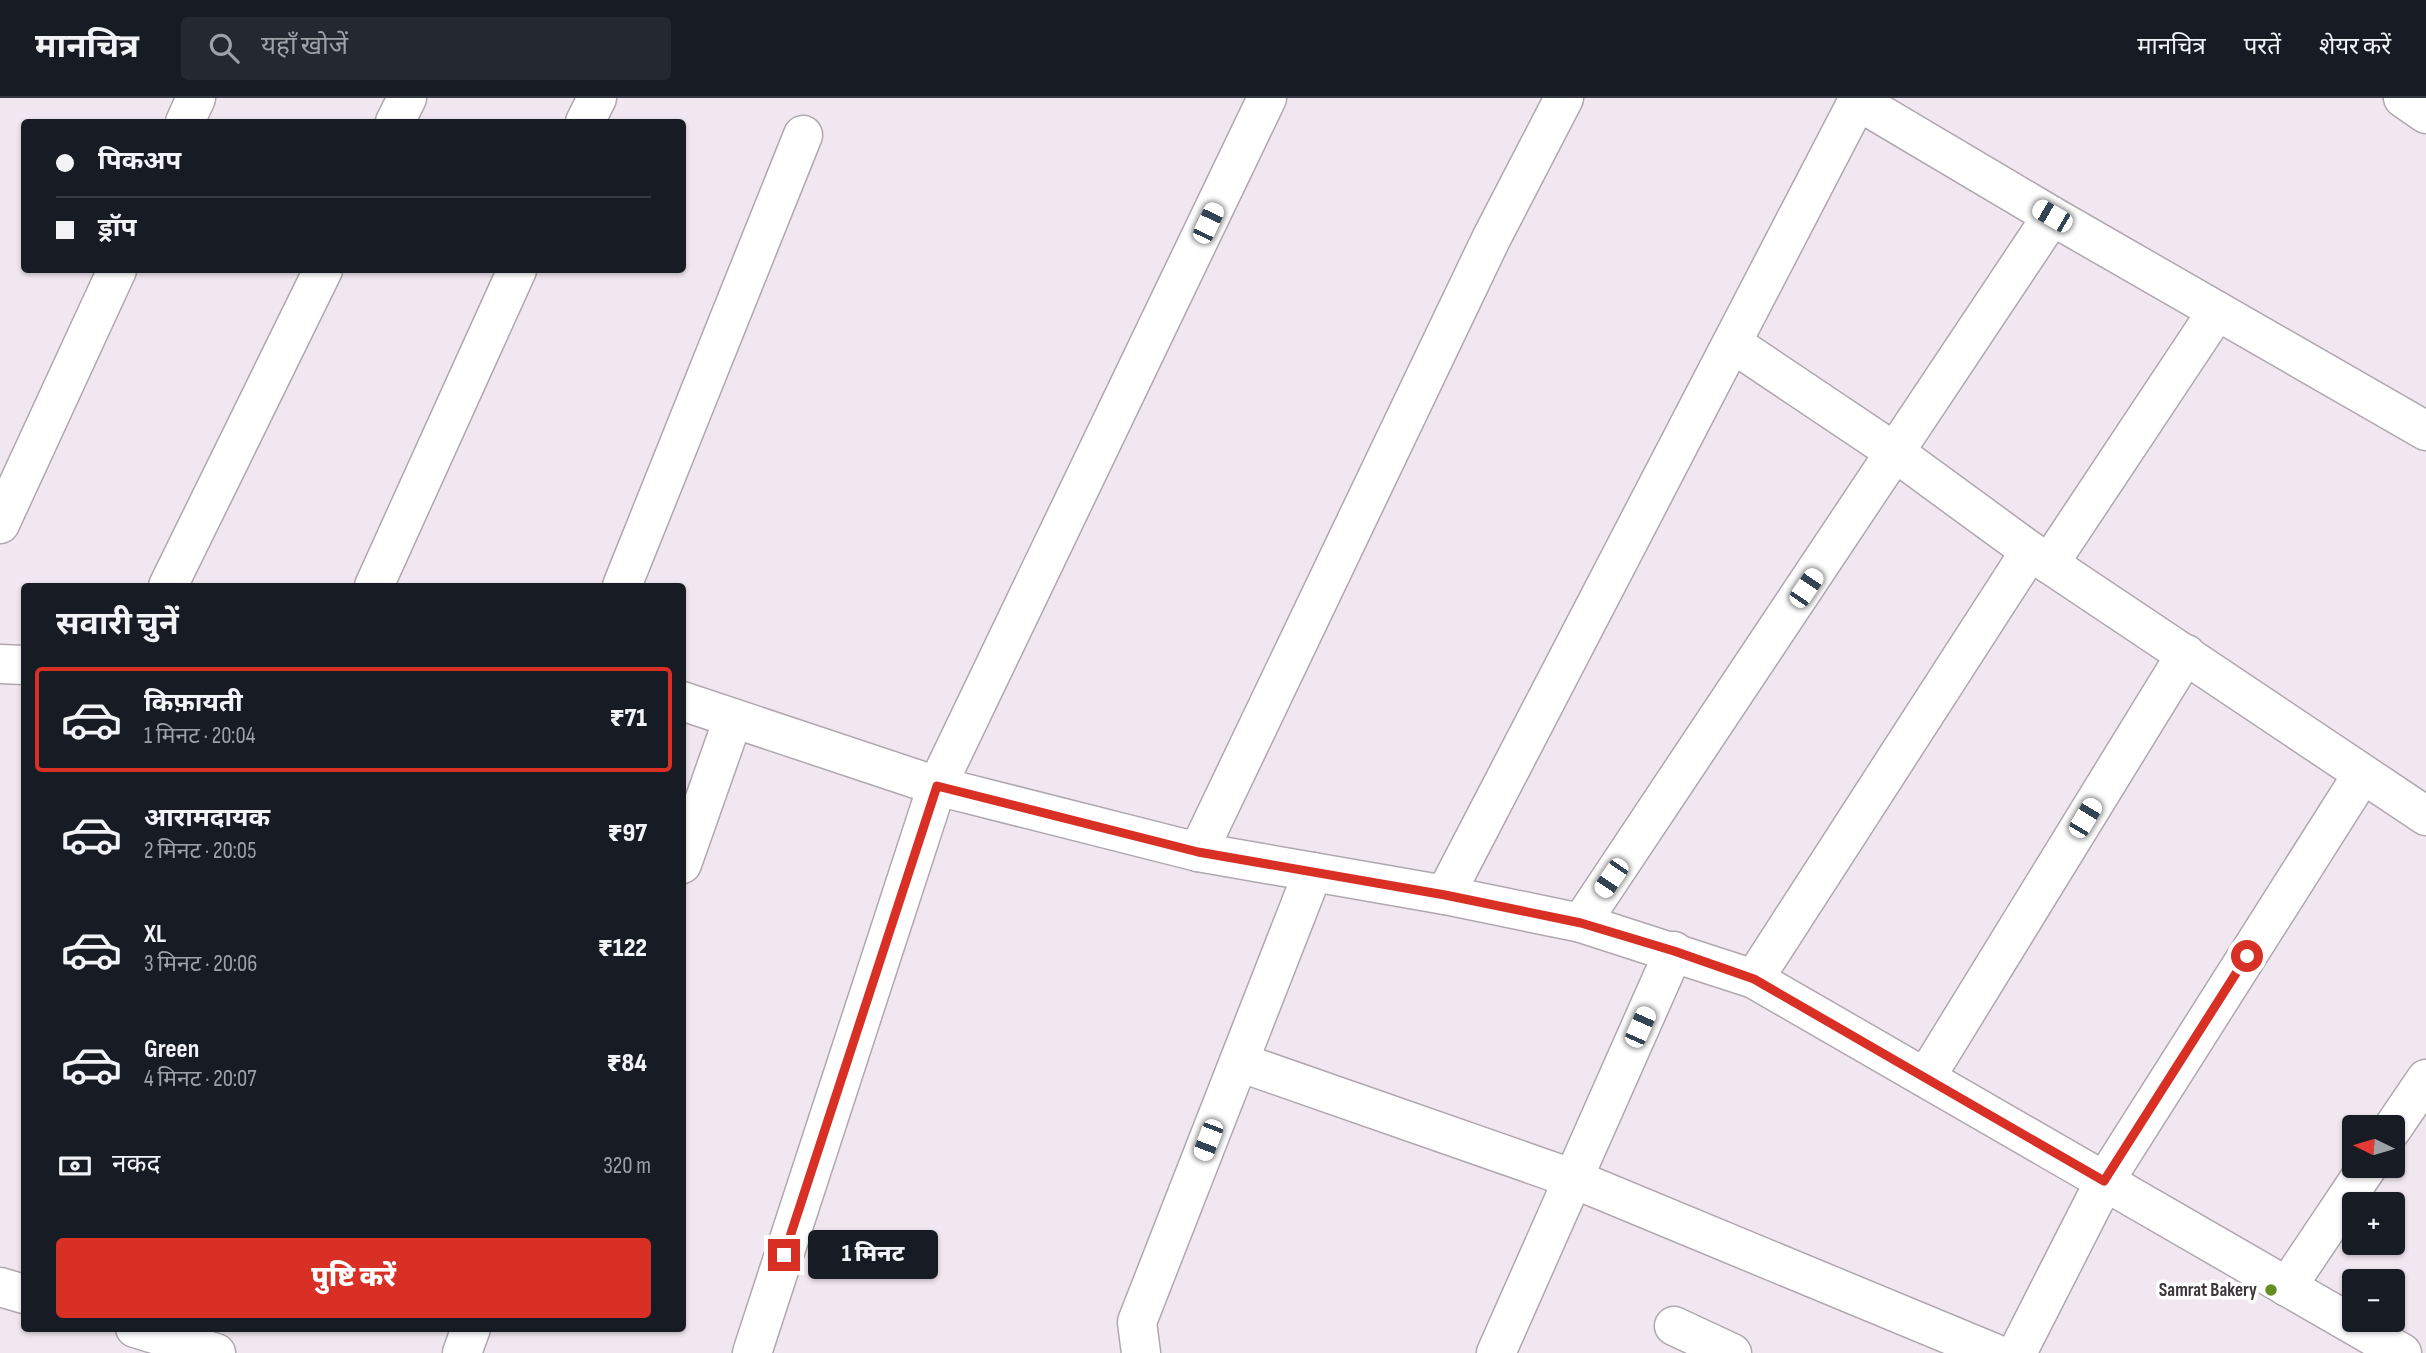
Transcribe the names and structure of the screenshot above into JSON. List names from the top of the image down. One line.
{"places":["Samrat Bakery"],"north":"left","page":{"header":"मानचित्र","search":"यहाँ खोजें","nav":["मानचित्र","परतें","शेयर करें"],"banner":["पिकअप","ड्रॉप"],"heading":"सवारी चुनें","list":[{"name":"किफ़ायती","note":"1 मिनट · 20:04","value":"₹71"},{"name":"आरामदायक","note":"2 मिनट · 20:05","value":"₹97"},{"name":"XL","note":"3 मिनट · 20:06","value":"₹122"},{"name":"Green","note":"4 मिनट · 20:07","value":"₹84"}],"map_buttons":["+","−"],"pay":["नकद","320 m"],"buttons":"पुष्टि करें","bubble":"1 मिनट"}}
